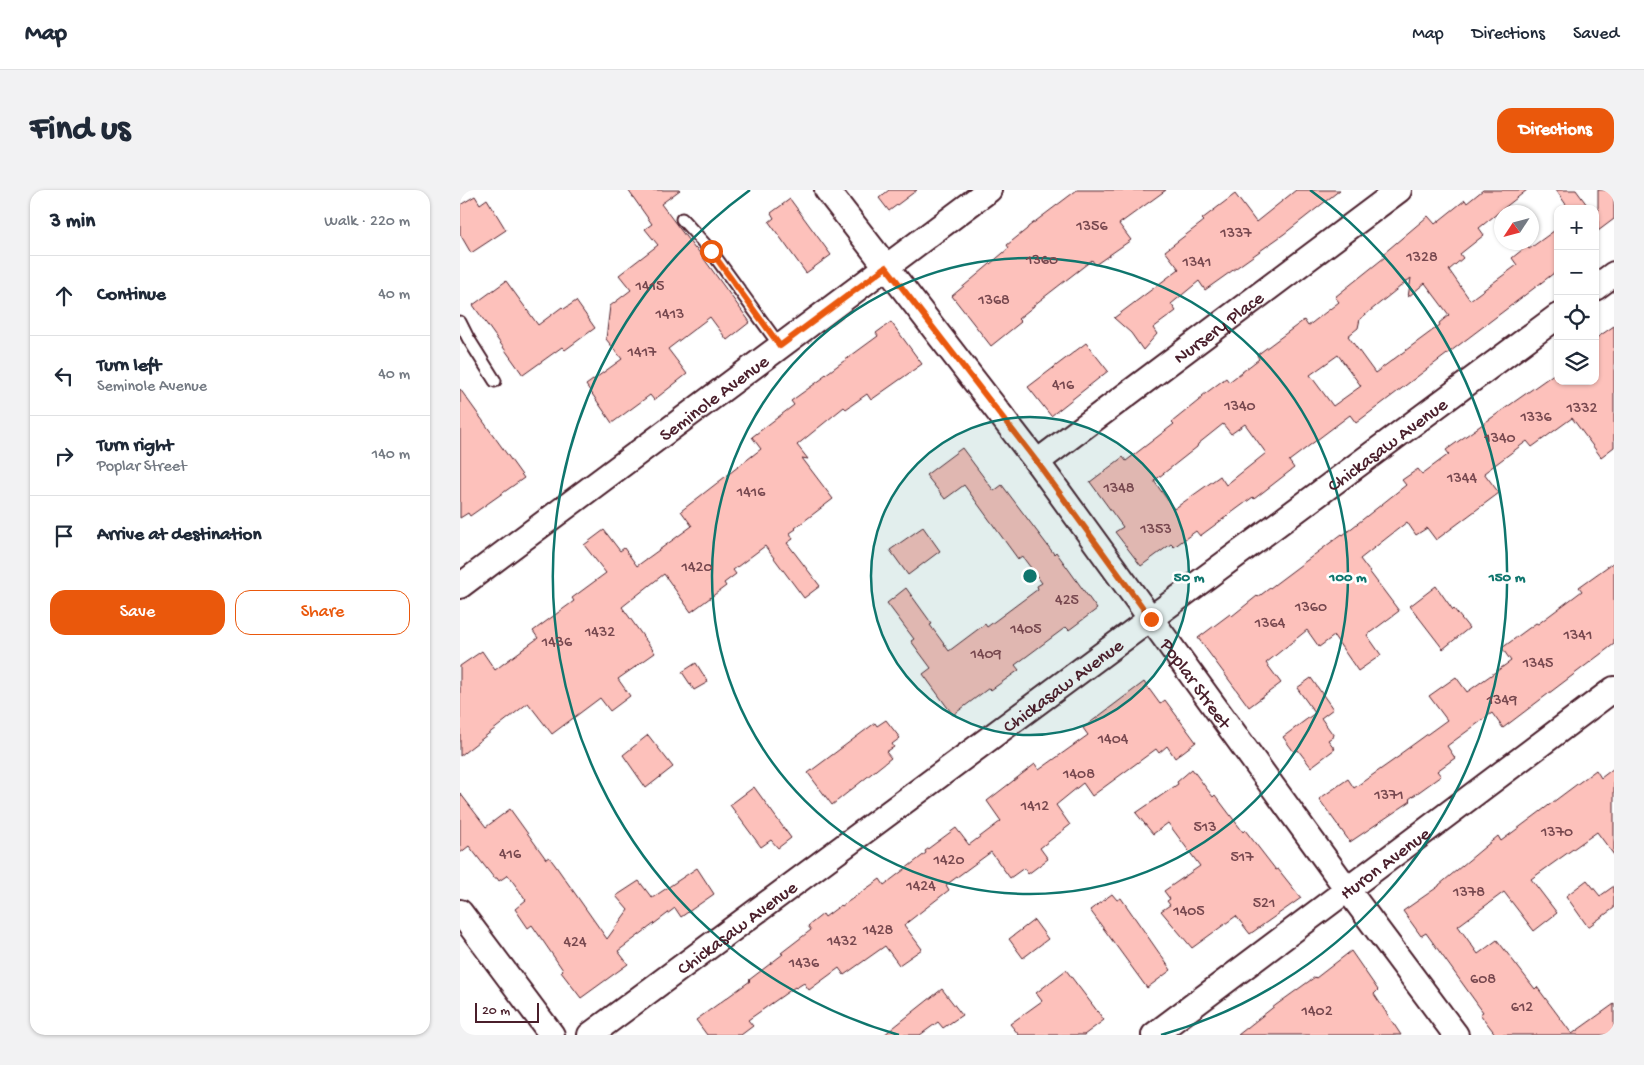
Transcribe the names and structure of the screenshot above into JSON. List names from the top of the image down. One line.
{"streets":{"street":["Nursery Place","Seminole Avenue","Chickasaw Avenue","Poplar Street","Huron Avenue"]},"crossings":[["Nursery Place","Poplar Street"],["Seminole Avenue","Poplar Street"],["Chickasaw Avenue","Poplar Street"],["Poplar Street","Huron Avenue"]],"house_numbers":["1356","1337","1328","1360","1341","1415","1368","1413","1417","416","1340","1332","1336","1340","1344","1348","1416","1353","1420","425","1360","1364","1405","1432","1341","1436","1409","1345","1349","1404","1408","1371","1412","513","1370","416","517","1420","1424","1378","521","1405","1428","1432","424","1436","608","612","1402"],"scale_bar":"20 m","north":"bottom left","page":{"header":"Map","nav":["Map","Directions","Saved"],"buttons":["Directions",["Save","Share"]],"title":"Find us","heading":["3 min","Walk · 220 m"],"map_buttons":["+","−"],"list":[["Continue","40 m"],["Turn left","Seminole Avenue","40 m"],["Turn right","Poplar Street","140 m"],"Arrive at destination"],"scale":"20 m"},"rings":["50 m","100 m","150 m"]}
